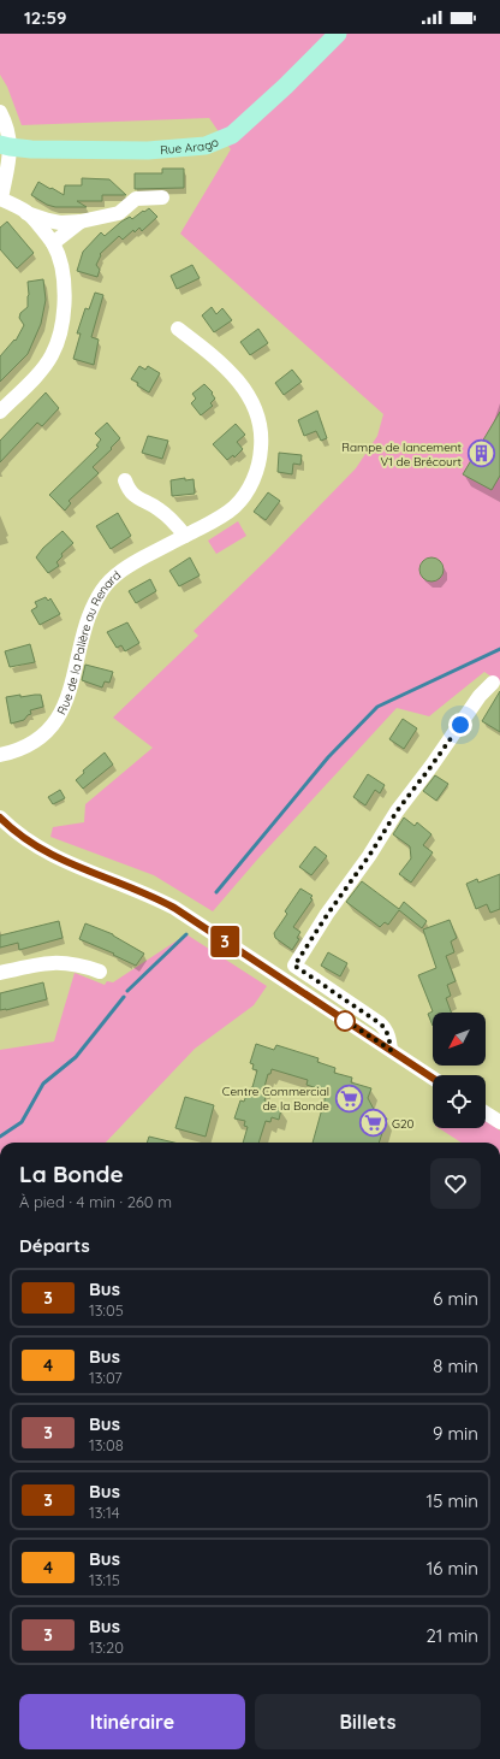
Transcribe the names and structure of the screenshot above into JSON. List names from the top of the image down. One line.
{"streets":{"main road":["Rue Arago"],"street":["Rue de la Palière au Renard"]},"places":{"building":["Rampe de lancement V1 de Brécourt"],"supermarket":["Centre Commercial de la Bonde","G20"]},"lines":["bus line 3"],"north":"bottom left","page":{"status":"12:59","on_map":"3","heading":[["La Bonde","À pied · 4 min · 260 m"],"Départs"],"list":[{"mark":"3","name":"Bus","note":"13:05","value":"6 min"},{"mark":"4","name":"Bus","note":"13:07","value":"8 min"},{"mark":"3","name":"Bus","note":"13:08","value":"9 min"},{"mark":"3","name":"Bus","note":"13:14","value":"15 min"},{"mark":"4","name":"Bus","note":"13:15","value":"16 min"},{"mark":"3","name":"Bus","note":"13:20","value":"21 min"}],"buttons":["Itinéraire","Billets"]}}
